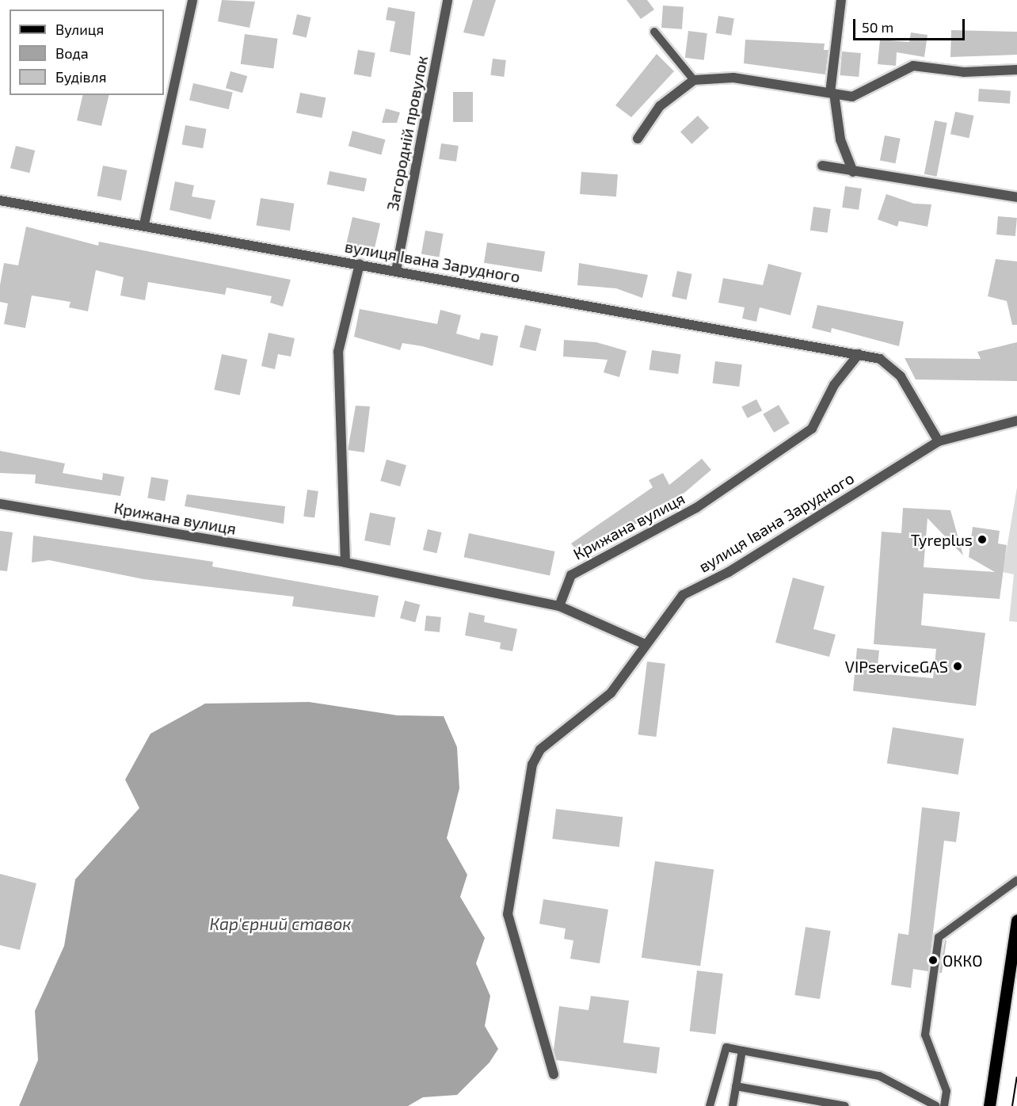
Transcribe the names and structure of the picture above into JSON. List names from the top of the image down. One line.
{"streets":{"street":["Загородній провулок","вулиця Івана Зарудного","Крижана вулиця"]},"crossings":[["Загородній провулок","вулиця Івана Зарудного"],["вулиця Івана Зарудного","Крижана вулиця"]],"water":["Кар'єрний ставок"],"places":["Tyreplus","VIPserviceGAS","ОККО"],"legend":["Вулиця","Вода","Будівля"],"scale_bar":"50 m"}
